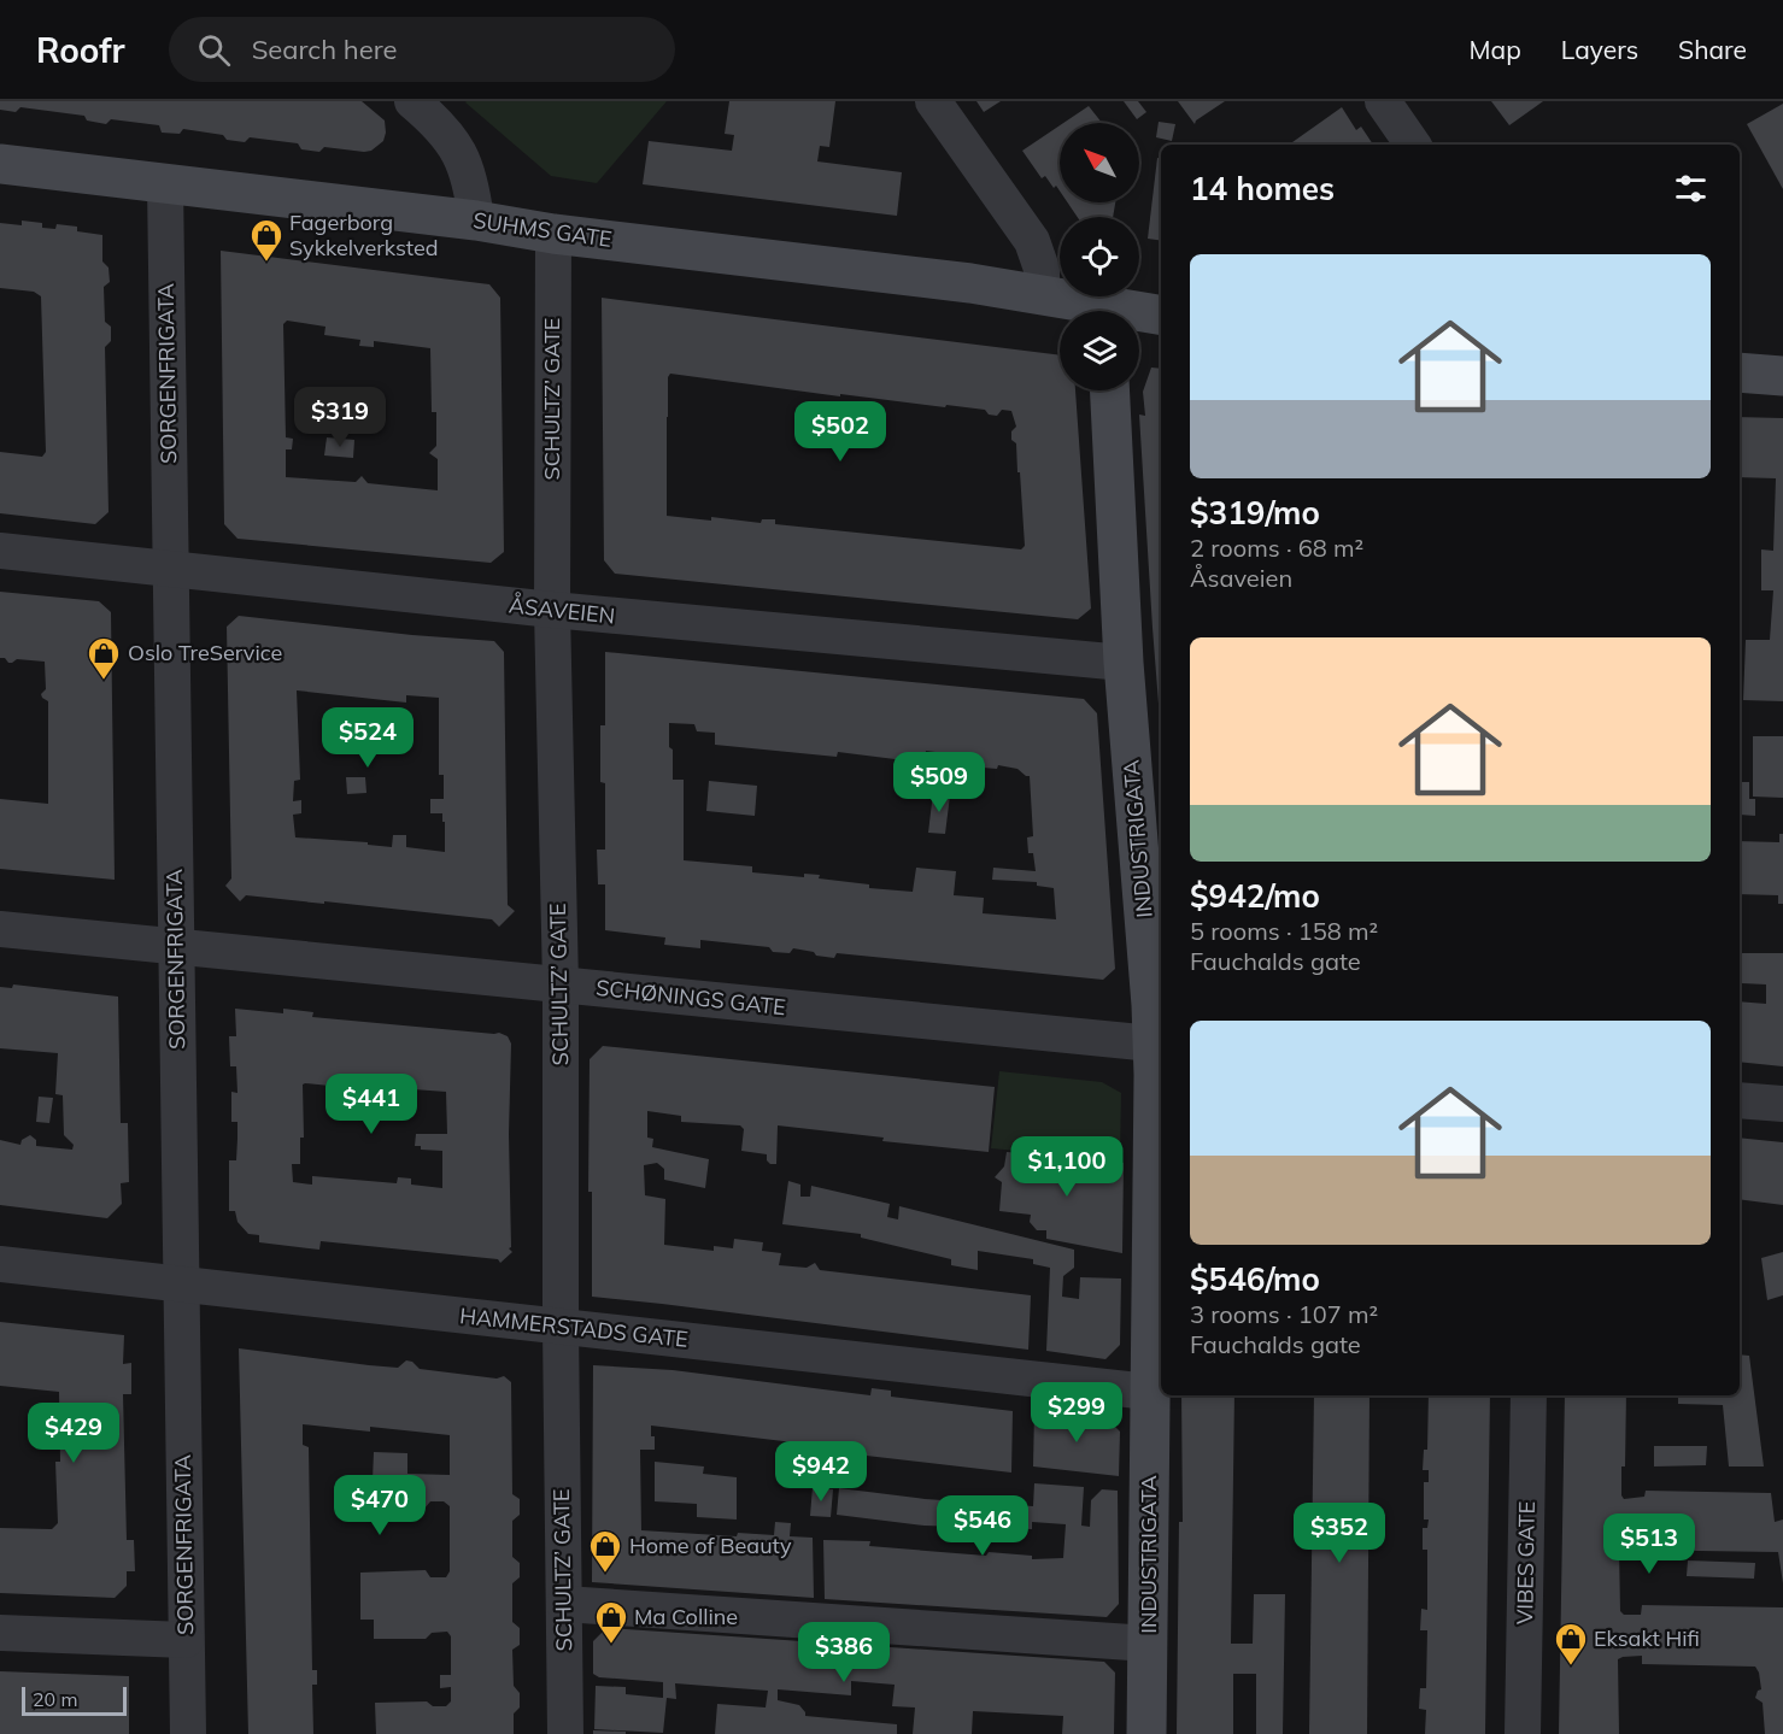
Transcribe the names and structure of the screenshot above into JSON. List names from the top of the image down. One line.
{"streets":{"street":["SUHMS GATE","SORGENFRIGATA","SCHULTZ’ GATE","ÅSAVEIEN","INDUSTRIGATA","SCHØNINGS GATE","HAMMERSTADS GATE","VIBES GATE"]},"crossings":[["SUHMS GATE","SORGENFRIGATA"],["SUHMS GATE","SCHULTZ’ GATE"],["SORGENFRIGATA","ÅSAVEIEN"],["SORGENFRIGATA","SCHØNINGS GATE"],["SORGENFRIGATA","HAMMERSTADS GATE"],["SCHULTZ’ GATE","ÅSAVEIEN"],["SCHULTZ’ GATE","SCHØNINGS GATE"],["SCHULTZ’ GATE","HAMMERSTADS GATE"],["ÅSAVEIEN","INDUSTRIGATA"],["INDUSTRIGATA","SCHØNINGS GATE"],["INDUSTRIGATA","HAMMERSTADS GATE"]],"places":{"shop":["Fagerborg Sykkelverksted","Oslo TreService","Home of Beauty","Ma Colline","Eksakt Hifi"]},"scale_bar":"20 m","north":"top left","page":{"header":"Roofr","search":"Search here","nav":["Map","Layers","Share"],"heading":"14 homes","list":[{"name":"$319/mo","note":"2 rooms · 68 m² · Åsaveien"},{"name":"$942/mo","note":"5 rooms · 158 m² · Fauchalds gate"},{"name":"$546/mo","note":"3 rooms · 107 m² · Fauchalds gate"}],"price":["$319","$502","$524","$509","$441","$1,100","$299","$429","$942","$470","$546","$352","$513","$386"],"scale":"20 m"}}
